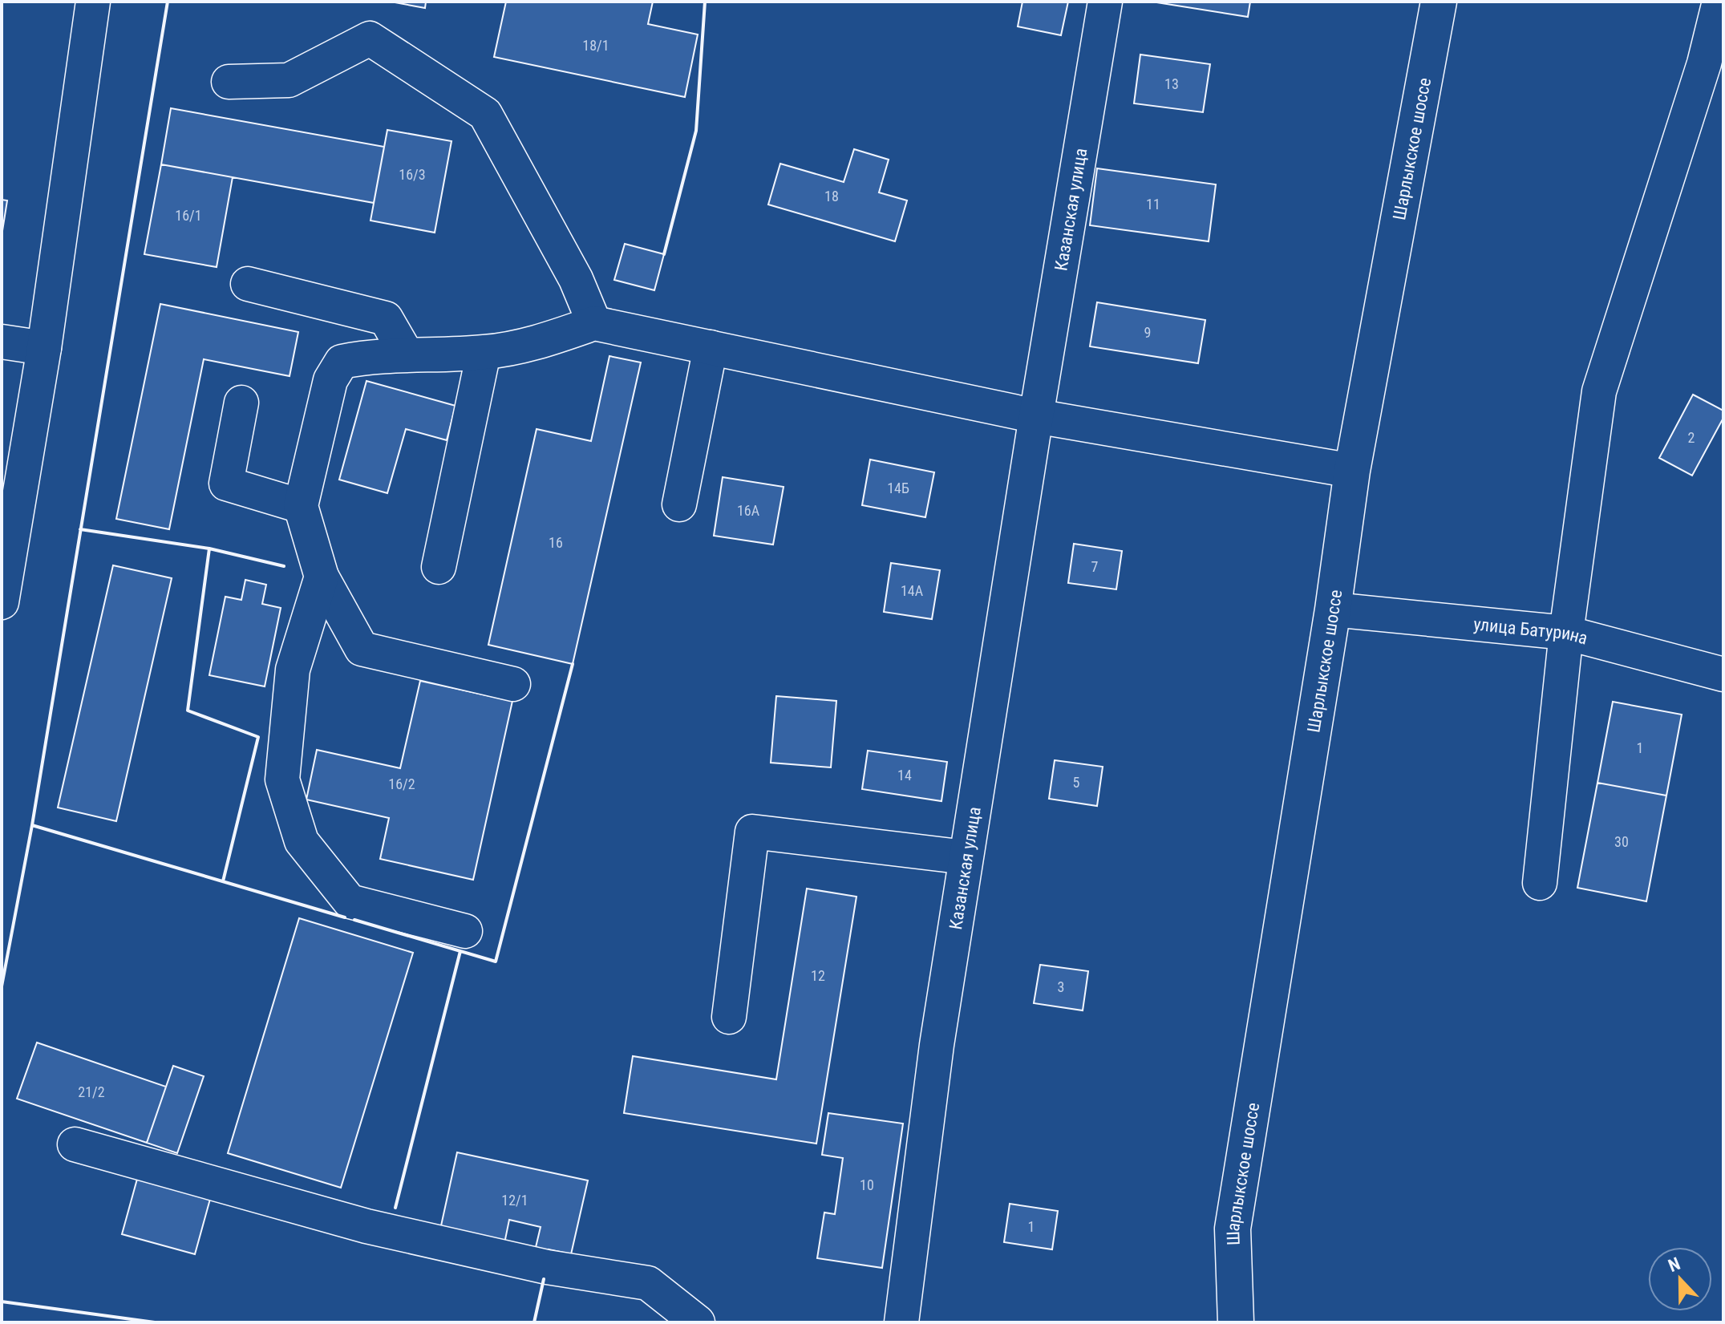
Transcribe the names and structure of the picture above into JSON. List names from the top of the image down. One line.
{"streets":{"main road":["Шарлыкское шоссе"],"street":["Казанская улица","улица Батурина"]},"crossings":[["Шарлыкское шоссе","улица Батурина"]],"house_numbers":["18/1","13","16/3","18","11","16/1","9","2","14Б","16А","16","7","14А","1","14","5","16/2","30","12","3","21/2","10","12/1","1"],"north":"top"}
